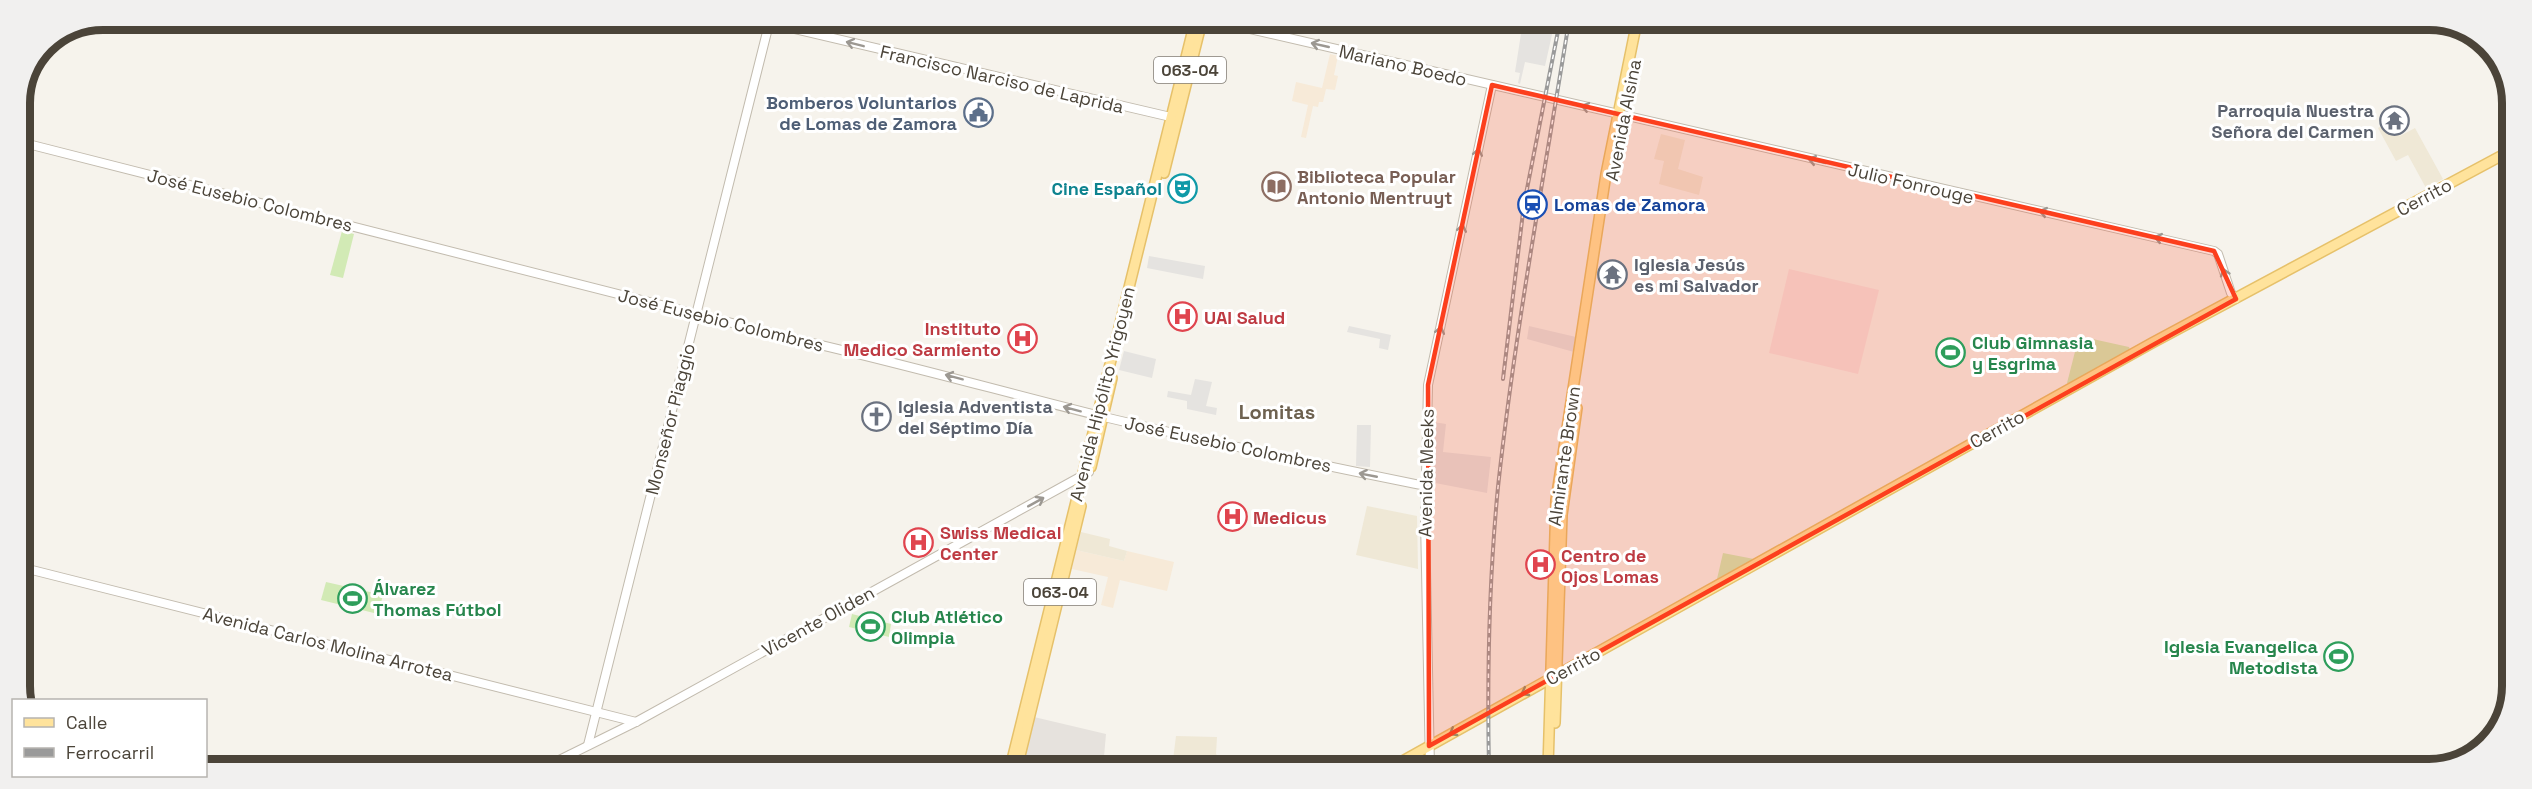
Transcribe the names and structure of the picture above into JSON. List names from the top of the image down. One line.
{"streets":{"main road":["063-04","Avenida Alsina","Cerrito","Avenida Hipólito Yrigoyen","Almirante Brown"],"street":["Mariano Boedo","Francisco Narciso de Laprida","Julio Fonrouge","José Eusebio Colombres","Monseñor Piaggio","Avenida Meeks","Vicente Oliden","Avenida Carlos Molina Arrotea"]},"crossings":[["Mariano Boedo","Julio Fonrouge"],["Mariano Boedo","Avenida Meeks"],["Francisco Narciso de Laprida","Avenida Hipólito Yrigoyen"],["Avenida Alsina","Julio Fonrouge"],["Avenida Alsina","Almirante Brown"],["Julio Fonrouge","Cerrito"],["Cerrito","Almirante Brown"],["Cerrito","Avenida Meeks"],["José Eusebio Colombres","Avenida Hipólito Yrigoyen"],["José Eusebio Colombres","Monseñor Piaggio"],["José Eusebio Colombres","Avenida Meeks"],["Avenida Hipólito Yrigoyen","Vicente Oliden"],["Monseñor Piaggio","Vicente Oliden"],["Monseñor Piaggio","Avenida Carlos Molina Arrotea"],["Vicente Oliden","Avenida Carlos Molina Arrotea"]],"one_way":["Mariano Boedo","Francisco Narciso de Laprida","Julio Fonrouge","José Eusebio Colombres","Avenida Meeks","Vicente Oliden"],"districts":["Lomitas"],"places":{"public building":["Bomberos Voluntarios de Lomas de Zamora"],"temple":["Parroquia Nuestra Señora del Carmen","Iglesia Jesús es mi Salvador"],"library":["Biblioteca Popular Antonio Mentruyt"],"theatre":["Cine Español"],"station":["Lomas de Zamora"],"hospital":["UAI Salud","Instituto Medico Sarmiento","Medicus","Swiss Medical Center","Centro de Ojos Lomas"],"sports":["Club Gimnasia y Esgrima","Álvarez Thomas Fútbol","Club Atlético Olimpia","Iglesia Evangelica Metodista"],"church":["Iglesia Adventista del Séptimo Día"]},"legend":["Calle","Ferrocarril"]}
